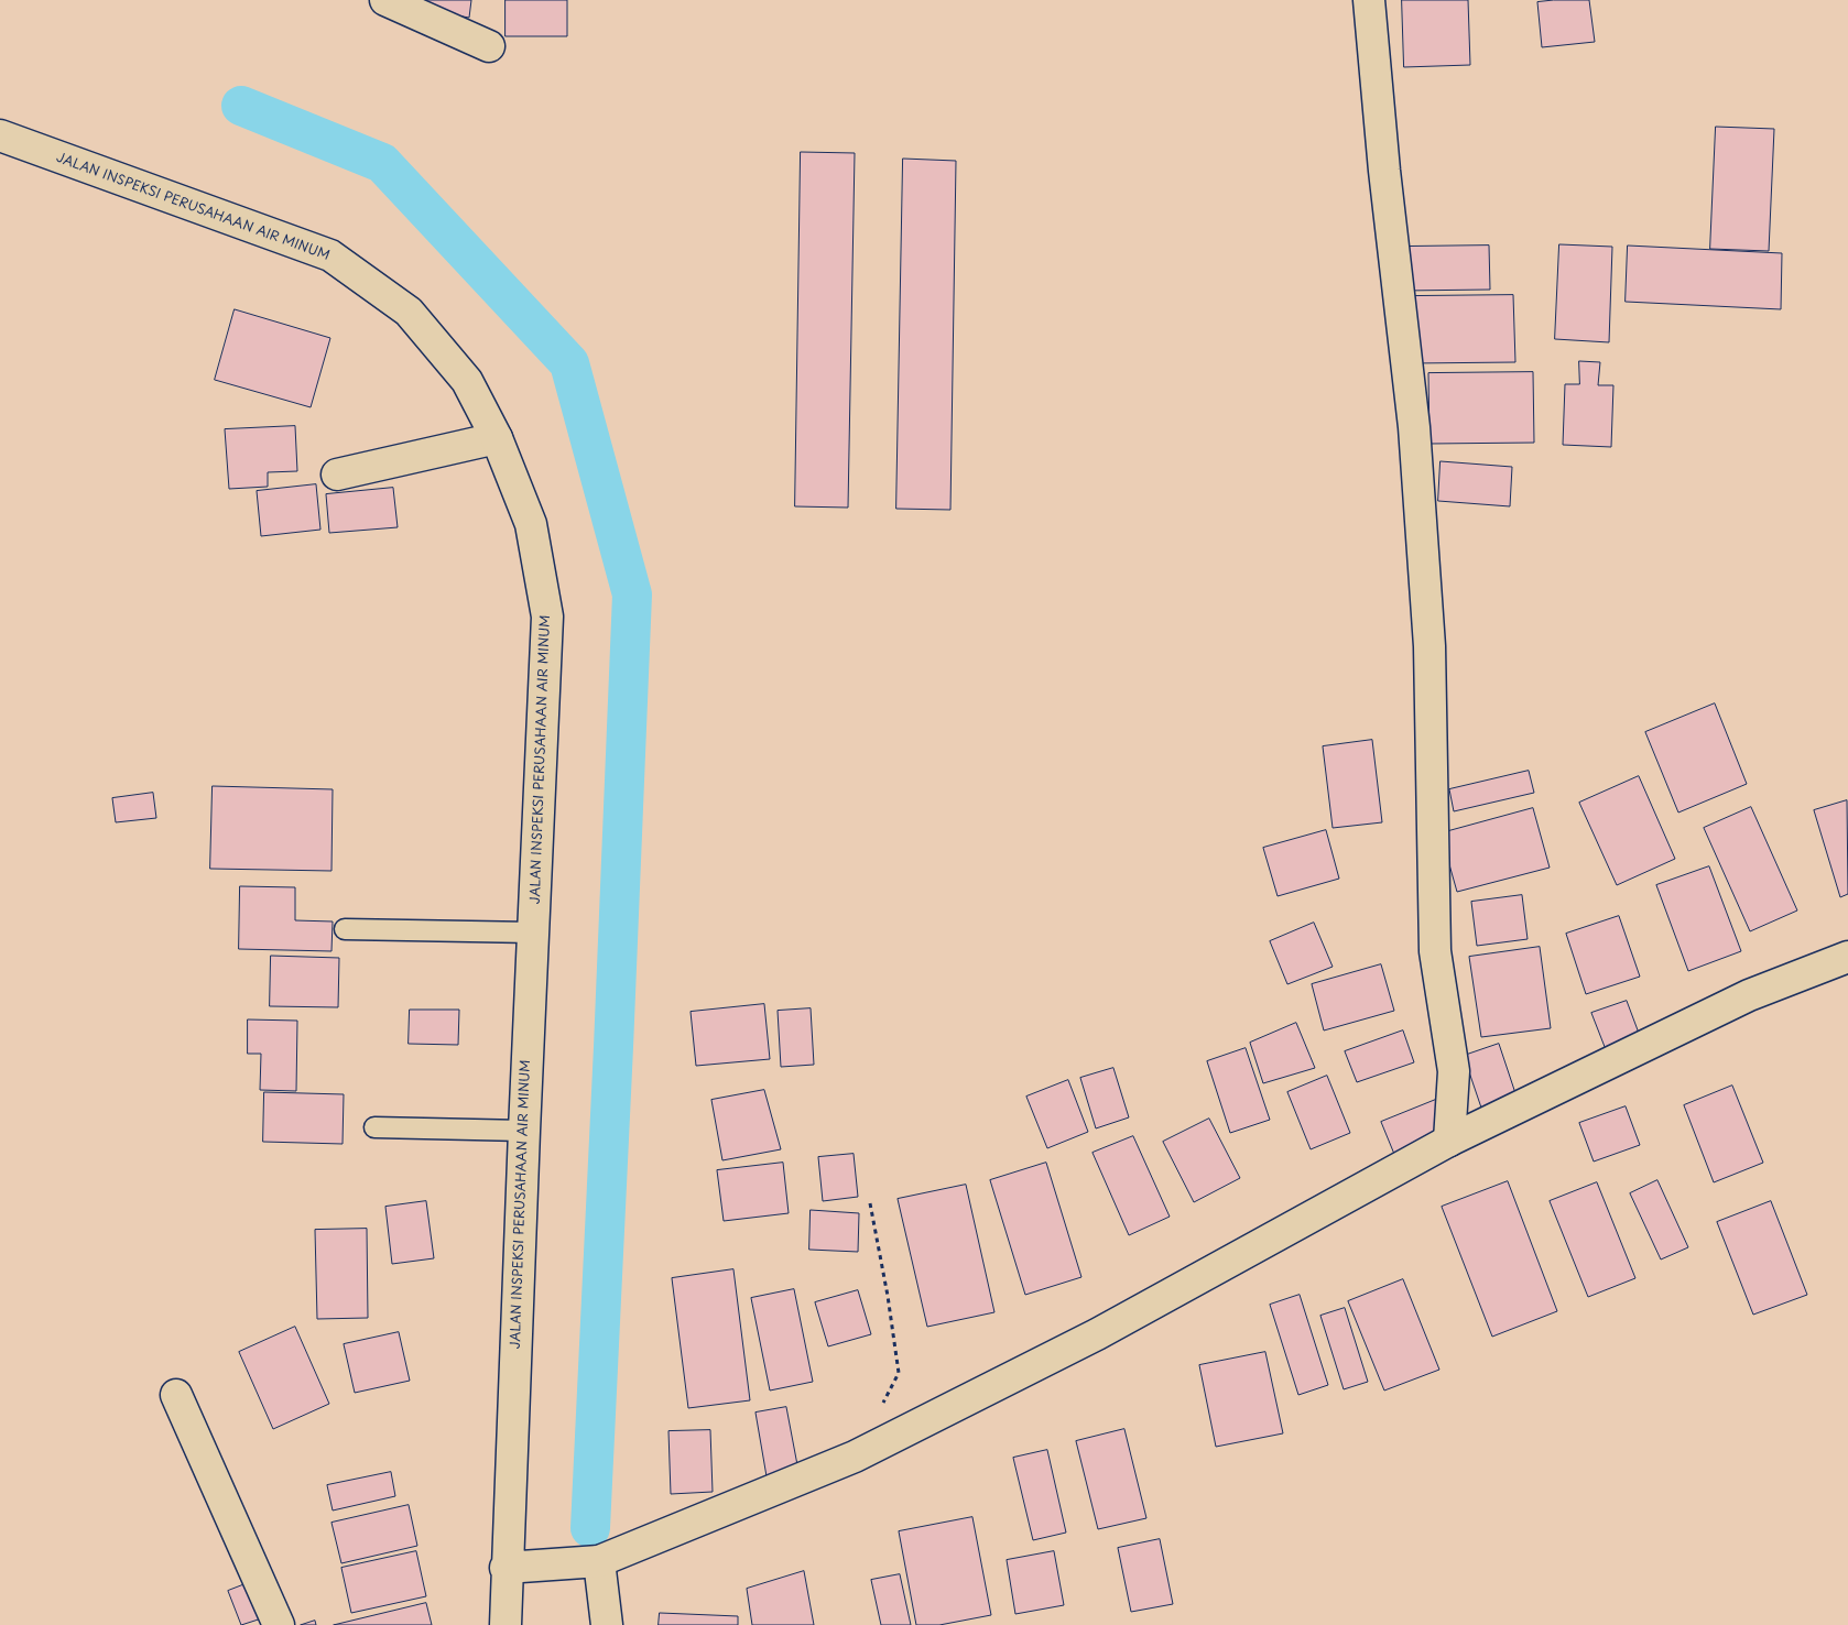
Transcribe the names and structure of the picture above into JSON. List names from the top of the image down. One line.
{"streets":{"street":["JALAN INSPEKSI PERUSAHAAN AIR MINUM"]}}
